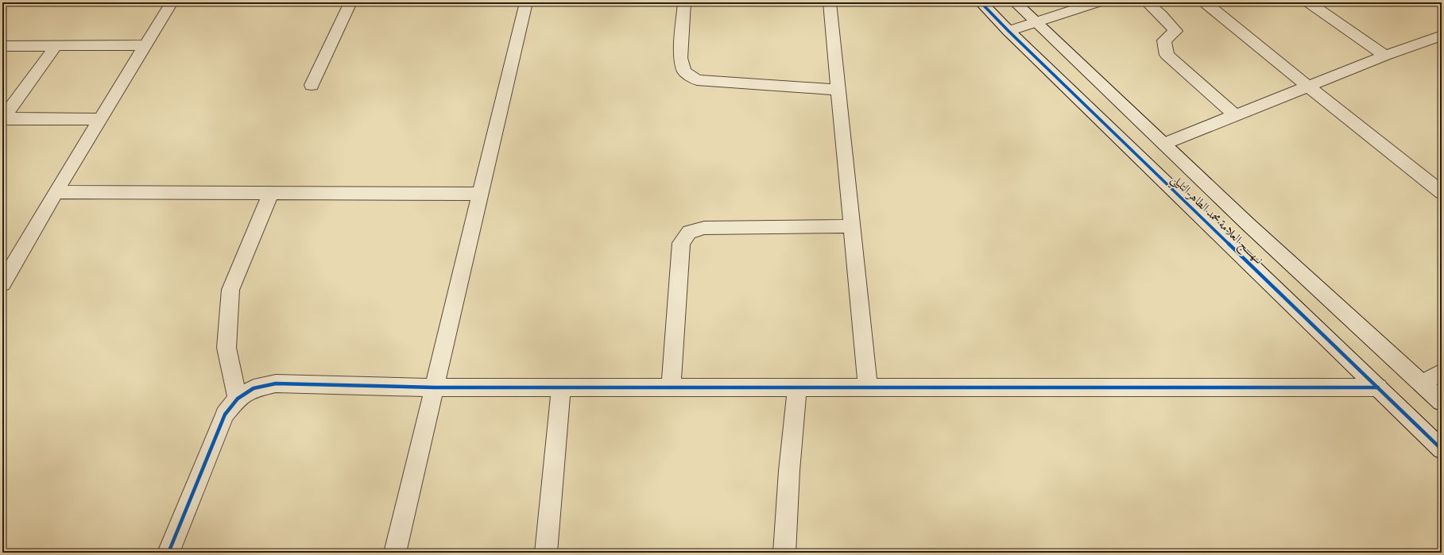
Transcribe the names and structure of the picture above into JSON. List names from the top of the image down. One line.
{"streets":{"street":["نــهــــج العلامة محمد الطاهر التليلي"]}}
